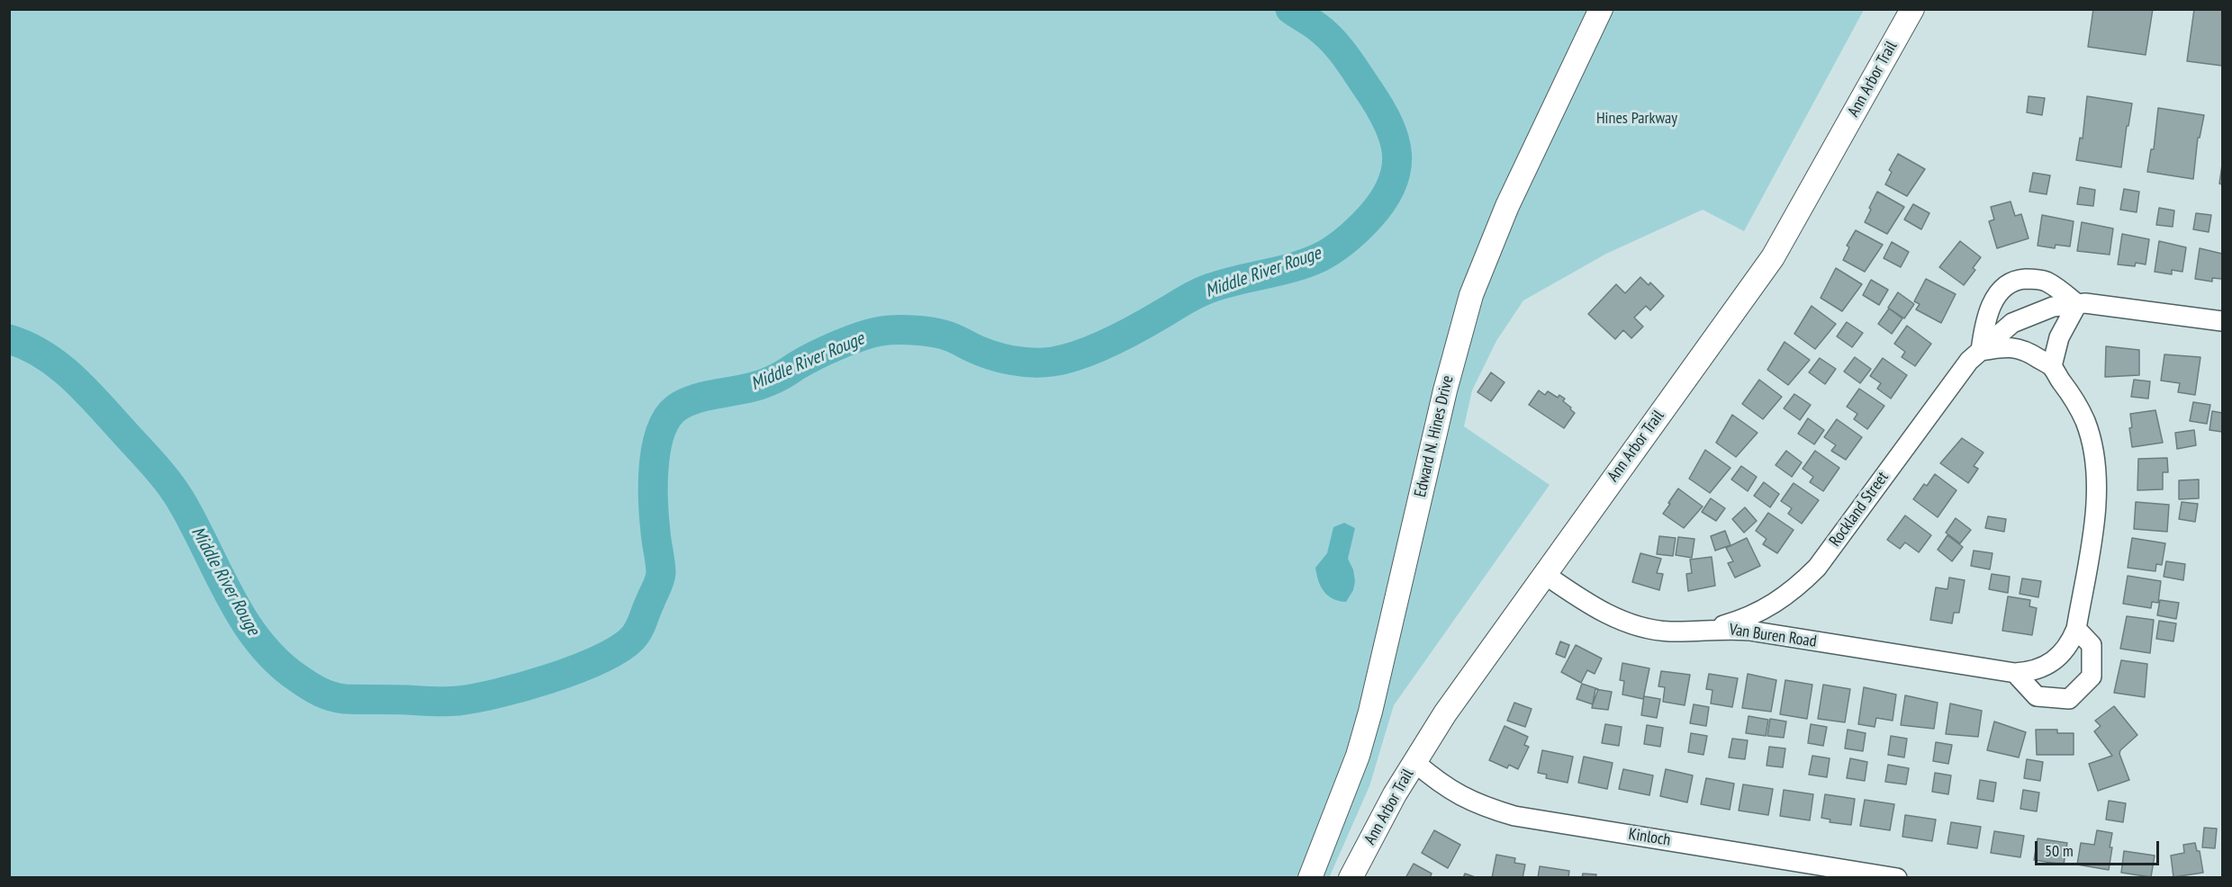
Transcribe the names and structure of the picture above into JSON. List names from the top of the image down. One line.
{"streets":{"street":["Ann Arbor Trail","Edward N. Hines Drive","Rockland Street","Van Buren Road","Kinloch"]},"crossings":[["Ann Arbor Trail","Van Buren Road"],["Ann Arbor Trail","Kinloch"],["Rockland Street","Van Buren Road"]],"water":["Middle River Rouge"],"parks":["Hines Parkway"],"scale_bar":"50 m"}
